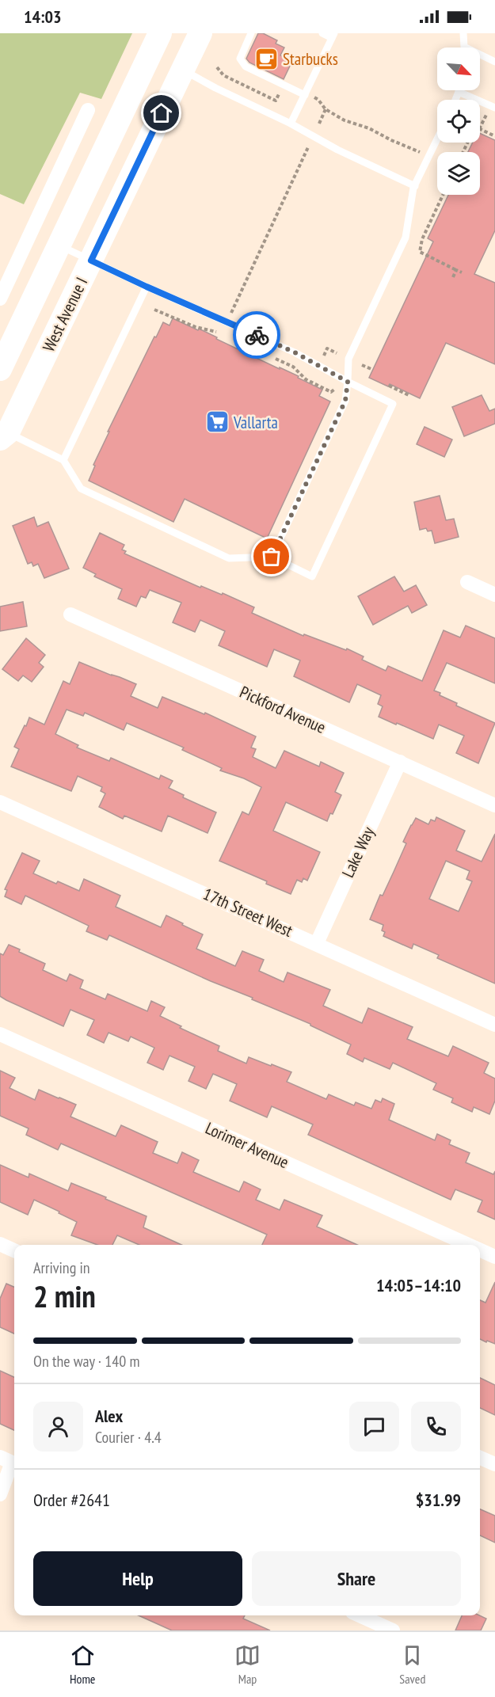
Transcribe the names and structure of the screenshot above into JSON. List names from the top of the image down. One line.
{"streets":{"main road":["West Avenue I"],"street":["Pickford Avenue","Lake Way","17th Street West","Lorimer Avenue"]},"crossings":[["Pickford Avenue","Lake Way"],["Lake Way","17th Street West"]],"places":{"cafe":["Starbucks"],"supermarket":["Vallarta"]},"north":"bottom right","page":{"status":"14:03","heading":["2 min","Arriving in","14:05–14:10"],"panel":["Alex","Courier · 4.4","Order #2641","$31.99"],"bar":"On the way · 140 m","buttons":["Help","Share"],"tabs":["Home","Map","Saved"]}}
